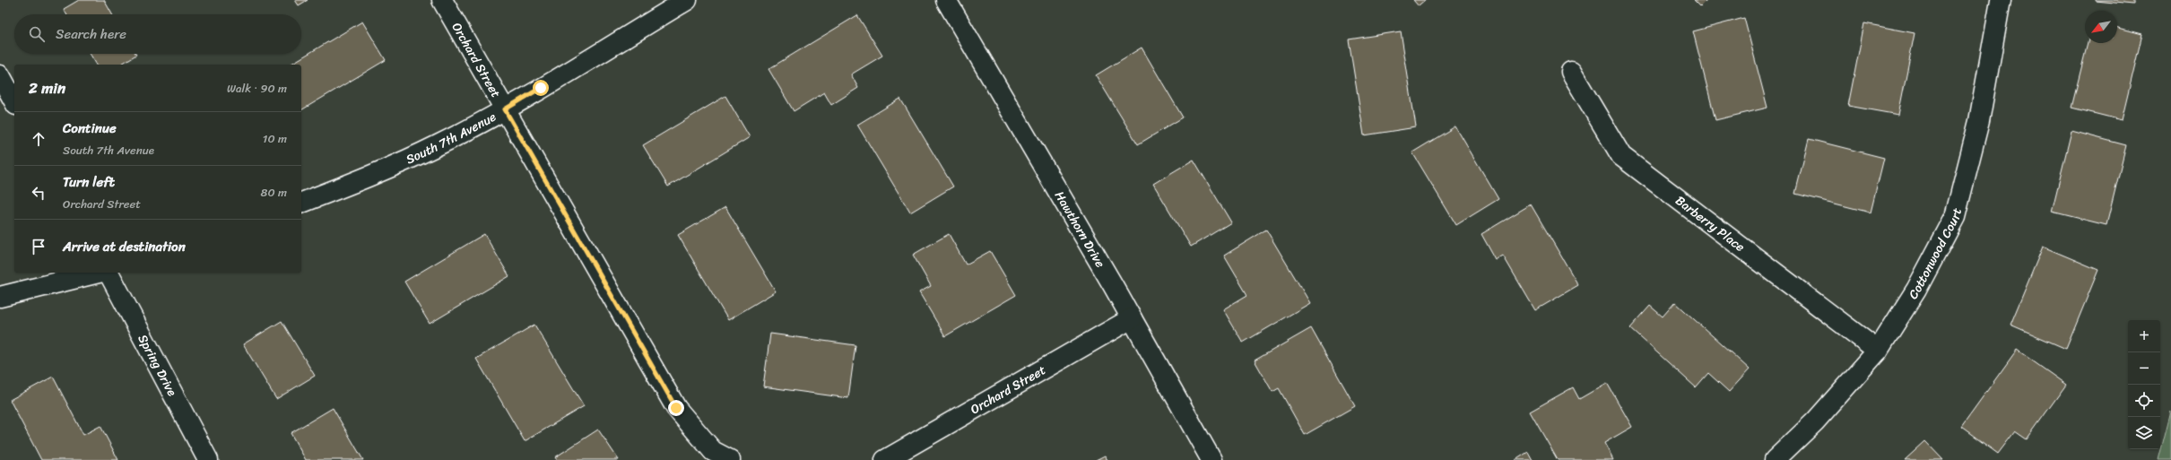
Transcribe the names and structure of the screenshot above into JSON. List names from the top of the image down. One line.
{"streets":{"street":["Orchard Street","South 7th Avenue","Barberry Place","Hawthorn Drive","Cottonwood Court","Spring Drive"]},"crossings":[["Orchard Street","South 7th Avenue"],["Orchard Street","Hawthorn Drive"],["Barberry Place","Cottonwood Court"]],"north":"bottom left","page":{"search":"Search here","heading":["2 min","Walk · 90 m"],"list":[["Continue","South 7th Avenue","10 m"],["Turn left","Orchard Street","80 m"],"Arrive at destination"],"map_buttons":["+","−"]}}
